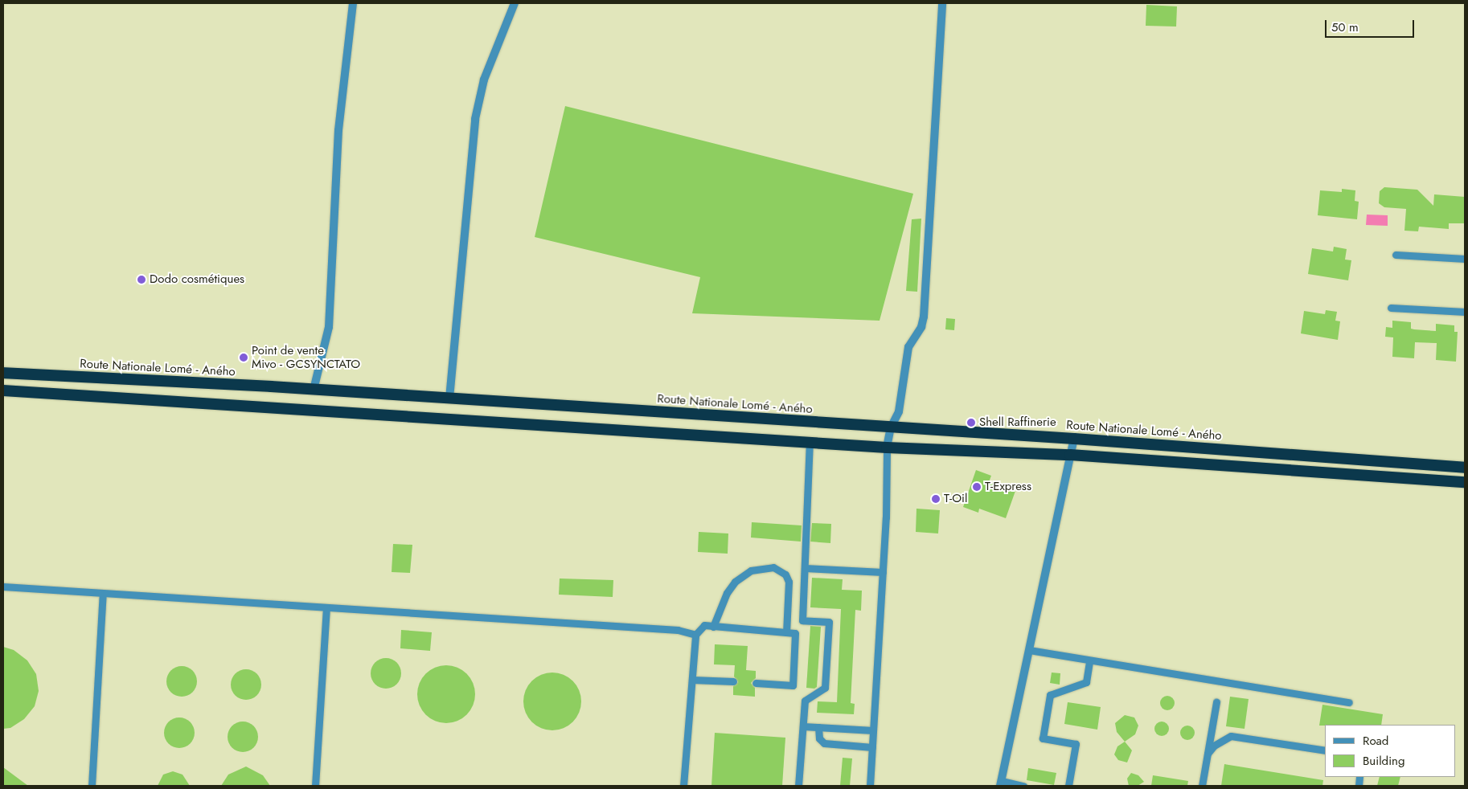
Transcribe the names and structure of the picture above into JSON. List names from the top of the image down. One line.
{"streets":{"highway":["Route Nationale Lomé - Aného"]},"places":["Dodo cosmétiques","Point de vente Mivo - GCSYNCTATO","Shell Raffinerie","T-Express","T-Oil"],"legend":["Road","Building"],"scale_bar":"50 m"}
